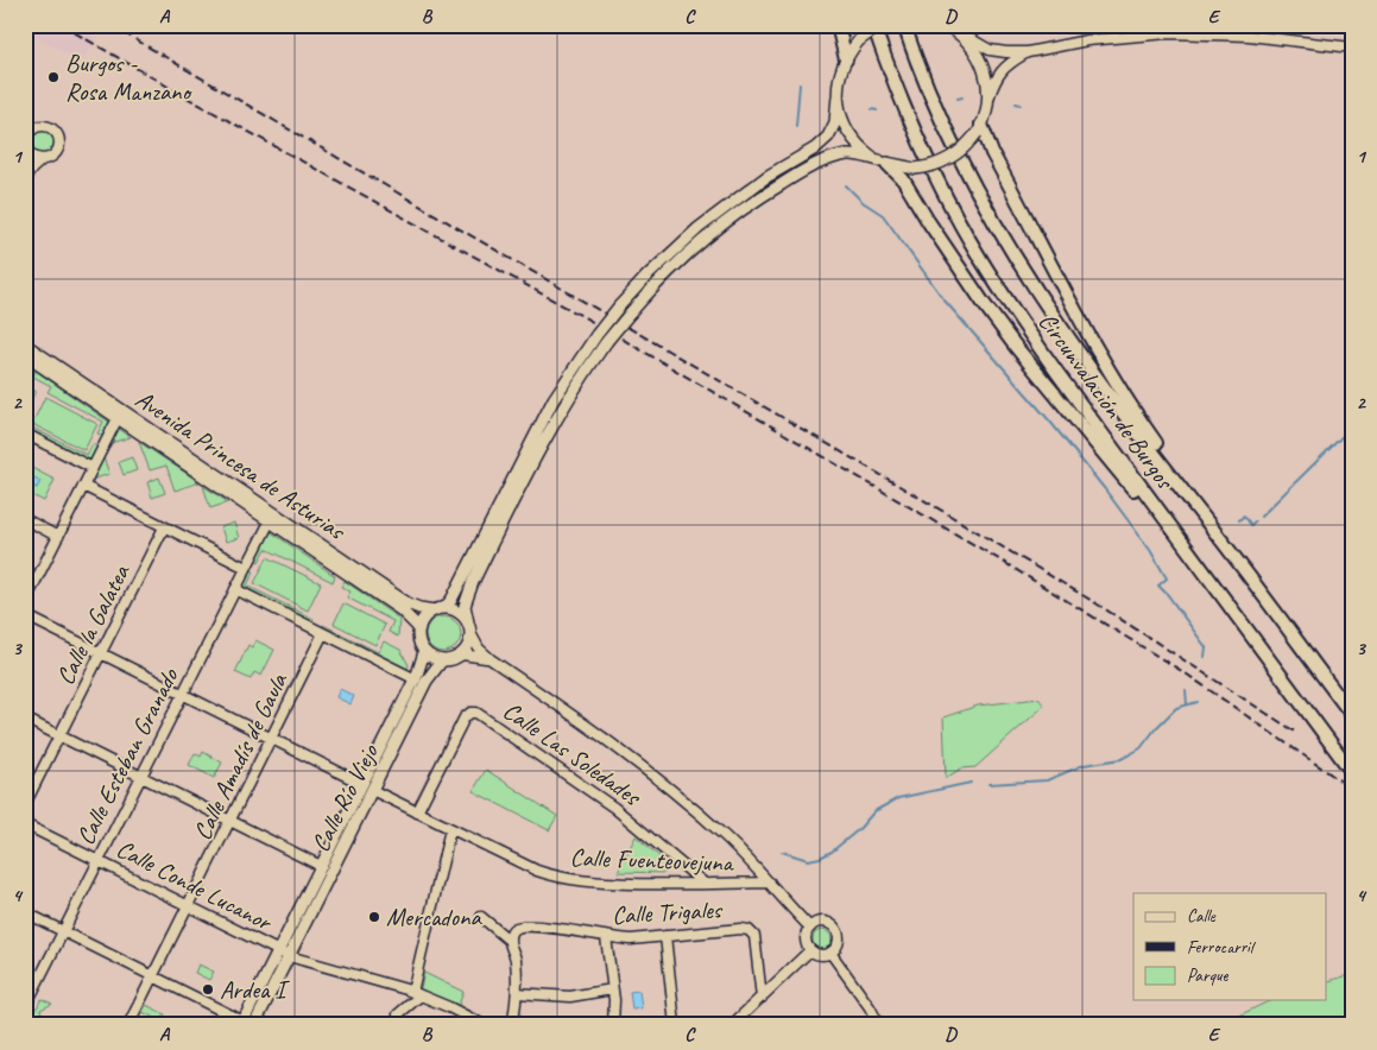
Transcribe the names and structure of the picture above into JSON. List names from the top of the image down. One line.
{"streets":{"highway":["Circunvalación de Burgos"],"main road":["Avenida Princesa de Asturias","Calle Río Viejo"],"street":["Calle la Galatea","Calle Las Soledades","Calle Esteban Granado","Calle Amadís de Gaula","Calle Fuenteovejuna","Calle Conde Lucanor","Calle Trigales"]},"crossings":[["Avenida Princesa de Asturias","Calle Río Viejo"],["Calle la Galatea","Calle Fuenteovejuna"],["Calle Las Soledades","Calle Fuenteovejuna"],["Calle Esteban Granado","Calle Fuenteovejuna"],["Calle Esteban Granado","Calle Conde Lucanor"],["Calle Amadís de Gaula","Calle Fuenteovejuna"],["Calle Amadís de Gaula","Calle Conde Lucanor"],["Calle Río Viejo","Calle Fuenteovejuna"],["Calle Río Viejo","Calle Conde Lucanor"]],"places":["Burgos - Rosa Manzano","Mercadona","Ardea I"],"legend":["Calle","Ferrocarril","Parque"],"grid":{"columns":["A","B","C","D","E"],"rows":["1","2","3","4"]}}
